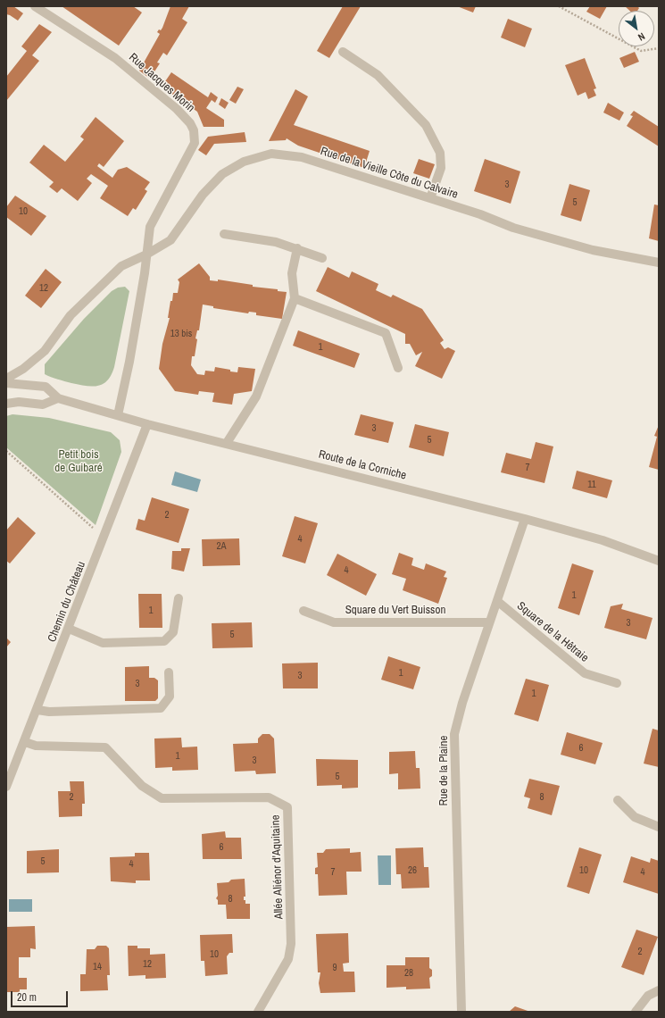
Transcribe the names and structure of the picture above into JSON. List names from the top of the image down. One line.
{"streets":{"street":["Rue Jacques Morin","Rue de la Vieille Côte du Calvaire","Route de la Corniche","Chemin du Château","Square du Vert Buisson","Square de la Hêtraie","Rue de la Plaine","Allée Aliénor d'Aquitaine"]},"crossings":[["Rue Jacques Morin","Rue de la Vieille Côte du Calvaire"],["Rue Jacques Morin","Route de la Corniche"],["Route de la Corniche","Chemin du Château"],["Route de la Corniche","Rue de la Plaine"],["Chemin du Château","Allée Aliénor d'Aquitaine"],["Square du Vert Buisson","Rue de la Plaine"],["Square de la Hêtraie","Rue de la Plaine"]],"parks":["Petit bois de Guibaré"],"house_numbers":["3","5","10","12","13 bis","1","3","5","7","11","2","4","2A","4","1","1","3","5","1","3","3","1","6","1","3","5","2","8","6","5","4","26","10","7","4","8","2","10","12","14","9","28"],"scale_bar":"20 m","north":"bottom right"}
